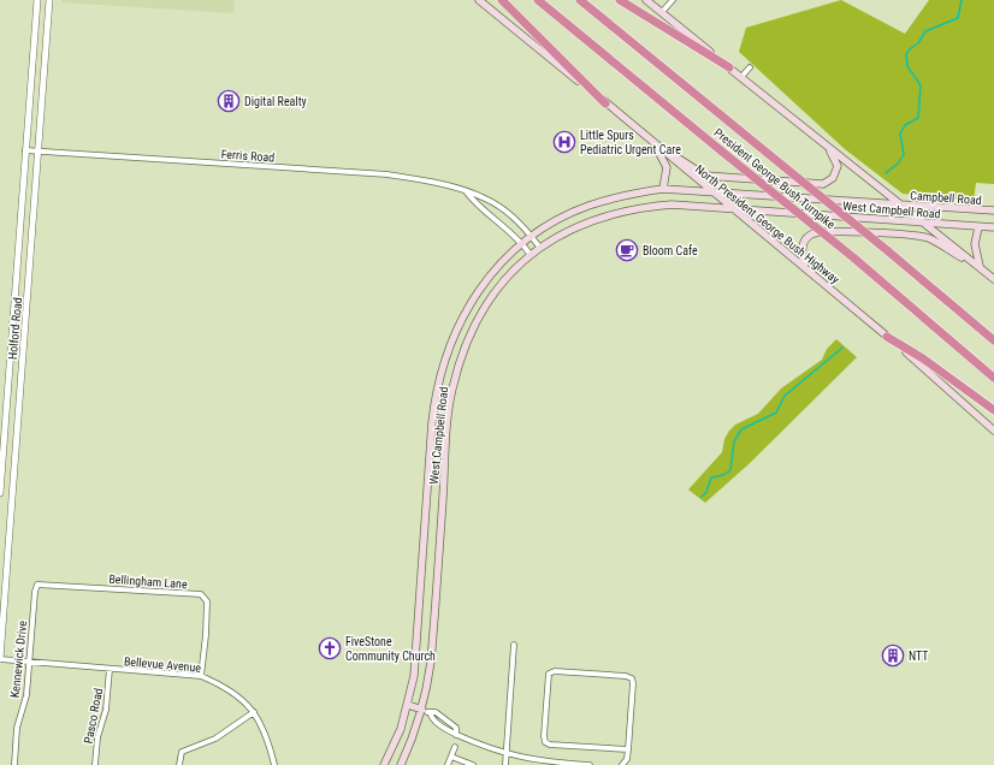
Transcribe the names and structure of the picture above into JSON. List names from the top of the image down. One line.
{"streets":{"highway":["President George Bush Turnpike"],"main road":["Campbell Road","West Campbell Road","North President George Bush Highway"],"street":["Ferris Road","Holford Road","Bellingham Lane","Kennewick Drive","Bellevue Avenue","Pasco Road"]},"crossings":[["Ferris Road","West Campbell Road"],["Ferris Road","Holford Road"],["Campbell Road","West Campbell Road"],["West Campbell Road","North President George Bush Highway"],["Holford Road","Bellevue Avenue"],["Bellingham Lane","Kennewick Drive"],["Bellingham Lane","Bellevue Avenue"],["Kennewick Drive","Bellevue Avenue"],["Bellevue Avenue","Pasco Road"]],"places":{"building":["Digital Realty","NTT"],"hospital":["Little Spurs Pediatric Urgent Care"],"cafe":["Bloom Cafe"],"church":["FiveStone Community Church"]}}
